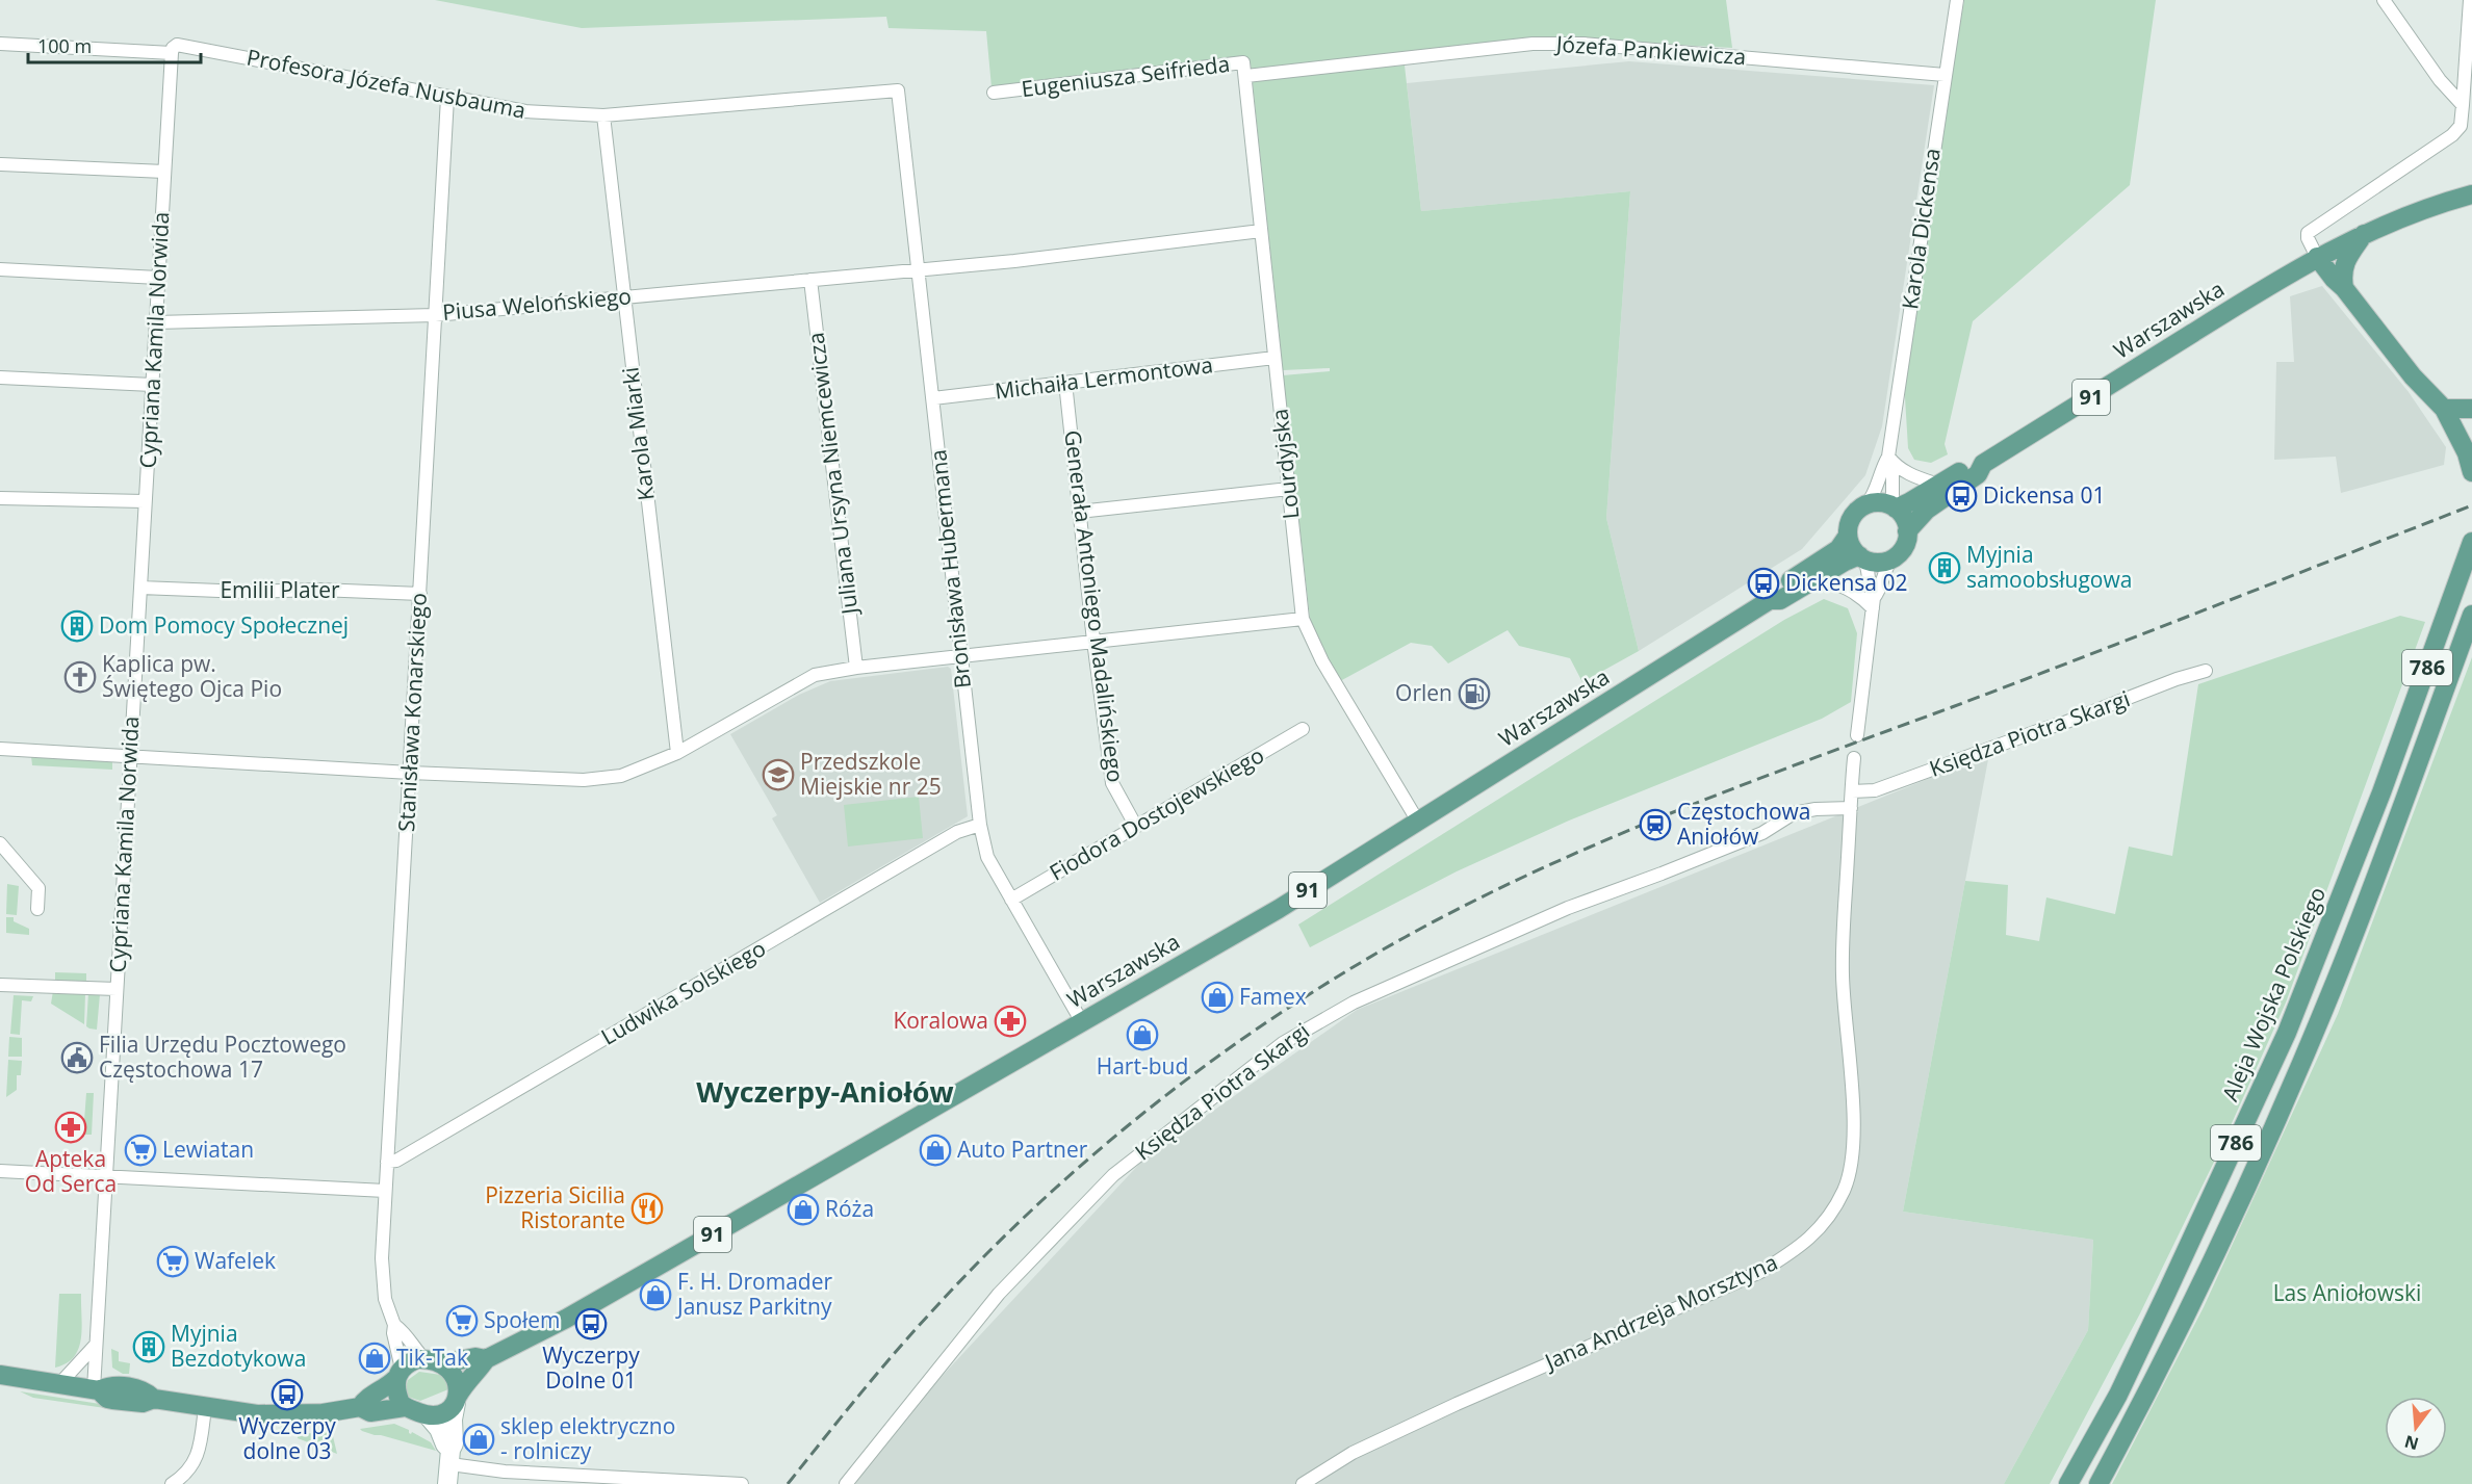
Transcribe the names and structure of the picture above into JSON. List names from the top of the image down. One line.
{"streets":{"main road":["Warszawska","91","786","Aleja Wojska Polskiego"],"street":["Józefa Pankiewicza","Eugeniusza Seifrieda","Profesora Józefa Nusbauma","Karola Dickensa","Piusa Welońskiego","Cypriana Kamila Norwida","Michaiła Lermontowa","Karola Miarki","Lourdyjska","Juliana Ursyna Niemcewicza","Bronisława Hubermana","Emilii Plater","Generała Antoniego Madalińskiego","Stanisława Konarskiego","Księdza Piotra Skargi","Fiodora Dostojewskiego","Ludwika Solskiego","Jana Andrzeja Morsztyna"]},"crossings":[["Józefa Pankiewicza","Eugeniusza Seifrieda"],["Józefa Pankiewicza","Karola Dickensa"],["Józefa Pankiewicza","Lourdyjska"],["Eugeniusza Seifrieda","Lourdyjska"],["Profesora Józefa Nusbauma","Cypriana Kamila Norwida"],["Profesora Józefa Nusbauma","Karola Miarki"],["Profesora Józefa Nusbauma","Bronisława Hubermana"],["Profesora Józefa Nusbauma","Stanisława Konarskiego"],["Karola Dickensa","Warszawska"],["Karola Dickensa","91"],["Piusa Welońskiego","Cypriana Kamila Norwida"],["Piusa Welońskiego","Karola Miarki"],["Piusa Welońskiego","Lourdyjska"],["Piusa Welońskiego","Juliana Ursyna Niemcewicza"],["Piusa Welońskiego","Bronisława Hubermana"],["Piusa Welońskiego","Stanisława Konarskiego"],["Warszawska","91"],["Warszawska","Lourdyjska"],["Warszawska","Bronisława Hubermana"],["Warszawska","Stanisława Konarskiego"],["Cypriana Kamila Norwida","91"],["Cypriana Kamila Norwida","Emilii Plater"],["Michaiła Lermontowa","Lourdyjska"],["Michaiła Lermontowa","Bronisława Hubermana"],["Michaiła Lermontowa","Generała Antoniego Madalińskiego"],["91","Stanisława Konarskiego"],["Bronisława Hubermana","Fiodora Dostojewskiego"],["Bronisława Hubermana","Ludwika Solskiego"],["Emilii Plater","Stanisława Konarskiego"],["Generała Antoniego Madalińskiego","Fiodora Dostojewskiego"],["Stanisława Konarskiego","Ludwika Solskiego"],["Księdza Piotra Skargi","Jana Andrzeja Morsztyna"]],"districts":["Wyczerpy-Aniołów"],"parks":["Las Aniołowski"],"places":{"bus stop":["Dickensa 01","Dickensa 02","Wyczerpy Dolne 01","Wyczerpy dolne 03"],"building":["Myjnia samoobsługowa","Dom Pomocy Społecznej","Myjnia Bezdotykowa"],"church":["Kaplica pw. Świętego Ojca Pio"],"fuel station":["Orlen"],"school or university":["Przedszkole Miejskie nr 25"],"station":["Częstochowa Aniołów"],"shop":["Famex","Hart-bud","Auto Partner","Róża","F. H. Dromader Janusz Parkitny","Tik-Tak","sklep elektryczno - rolniczy"],"pharmacy":["Koralowa","Apteka Od Serca"],"public building":["Filia Urzędu Pocztowego Częstochowa 17"],"supermarket":["Lewiatan","Wafelek","Społem"],"restaurant":["Pizzeria Sicilia Ristorante"]},"scale_bar":"100 m","north":"bottom"}
